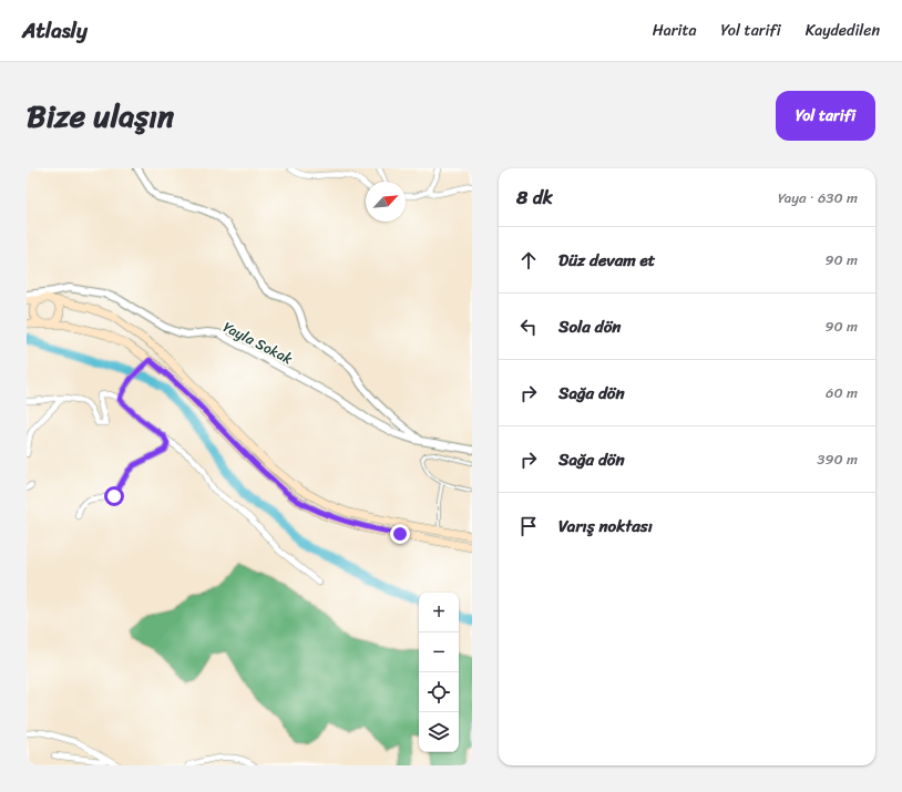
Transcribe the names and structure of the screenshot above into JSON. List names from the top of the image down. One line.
{"streets":{"street":["Yayla Sokak"]},"north":"top right","page":{"header":"Atlasly","nav":["Harita","Yol tarifi","Kaydedilen"],"title":"Bize ulaşın","buttons":"Yol tarifi","heading":["8 dk","Yaya · 630 m"],"list":[["Düz devam et","90 m"],["Sola dön","90 m"],["Sağa dön","60 m"],["Sağa dön","390 m"],"Varış noktası"],"map_buttons":["+","−"]}}
